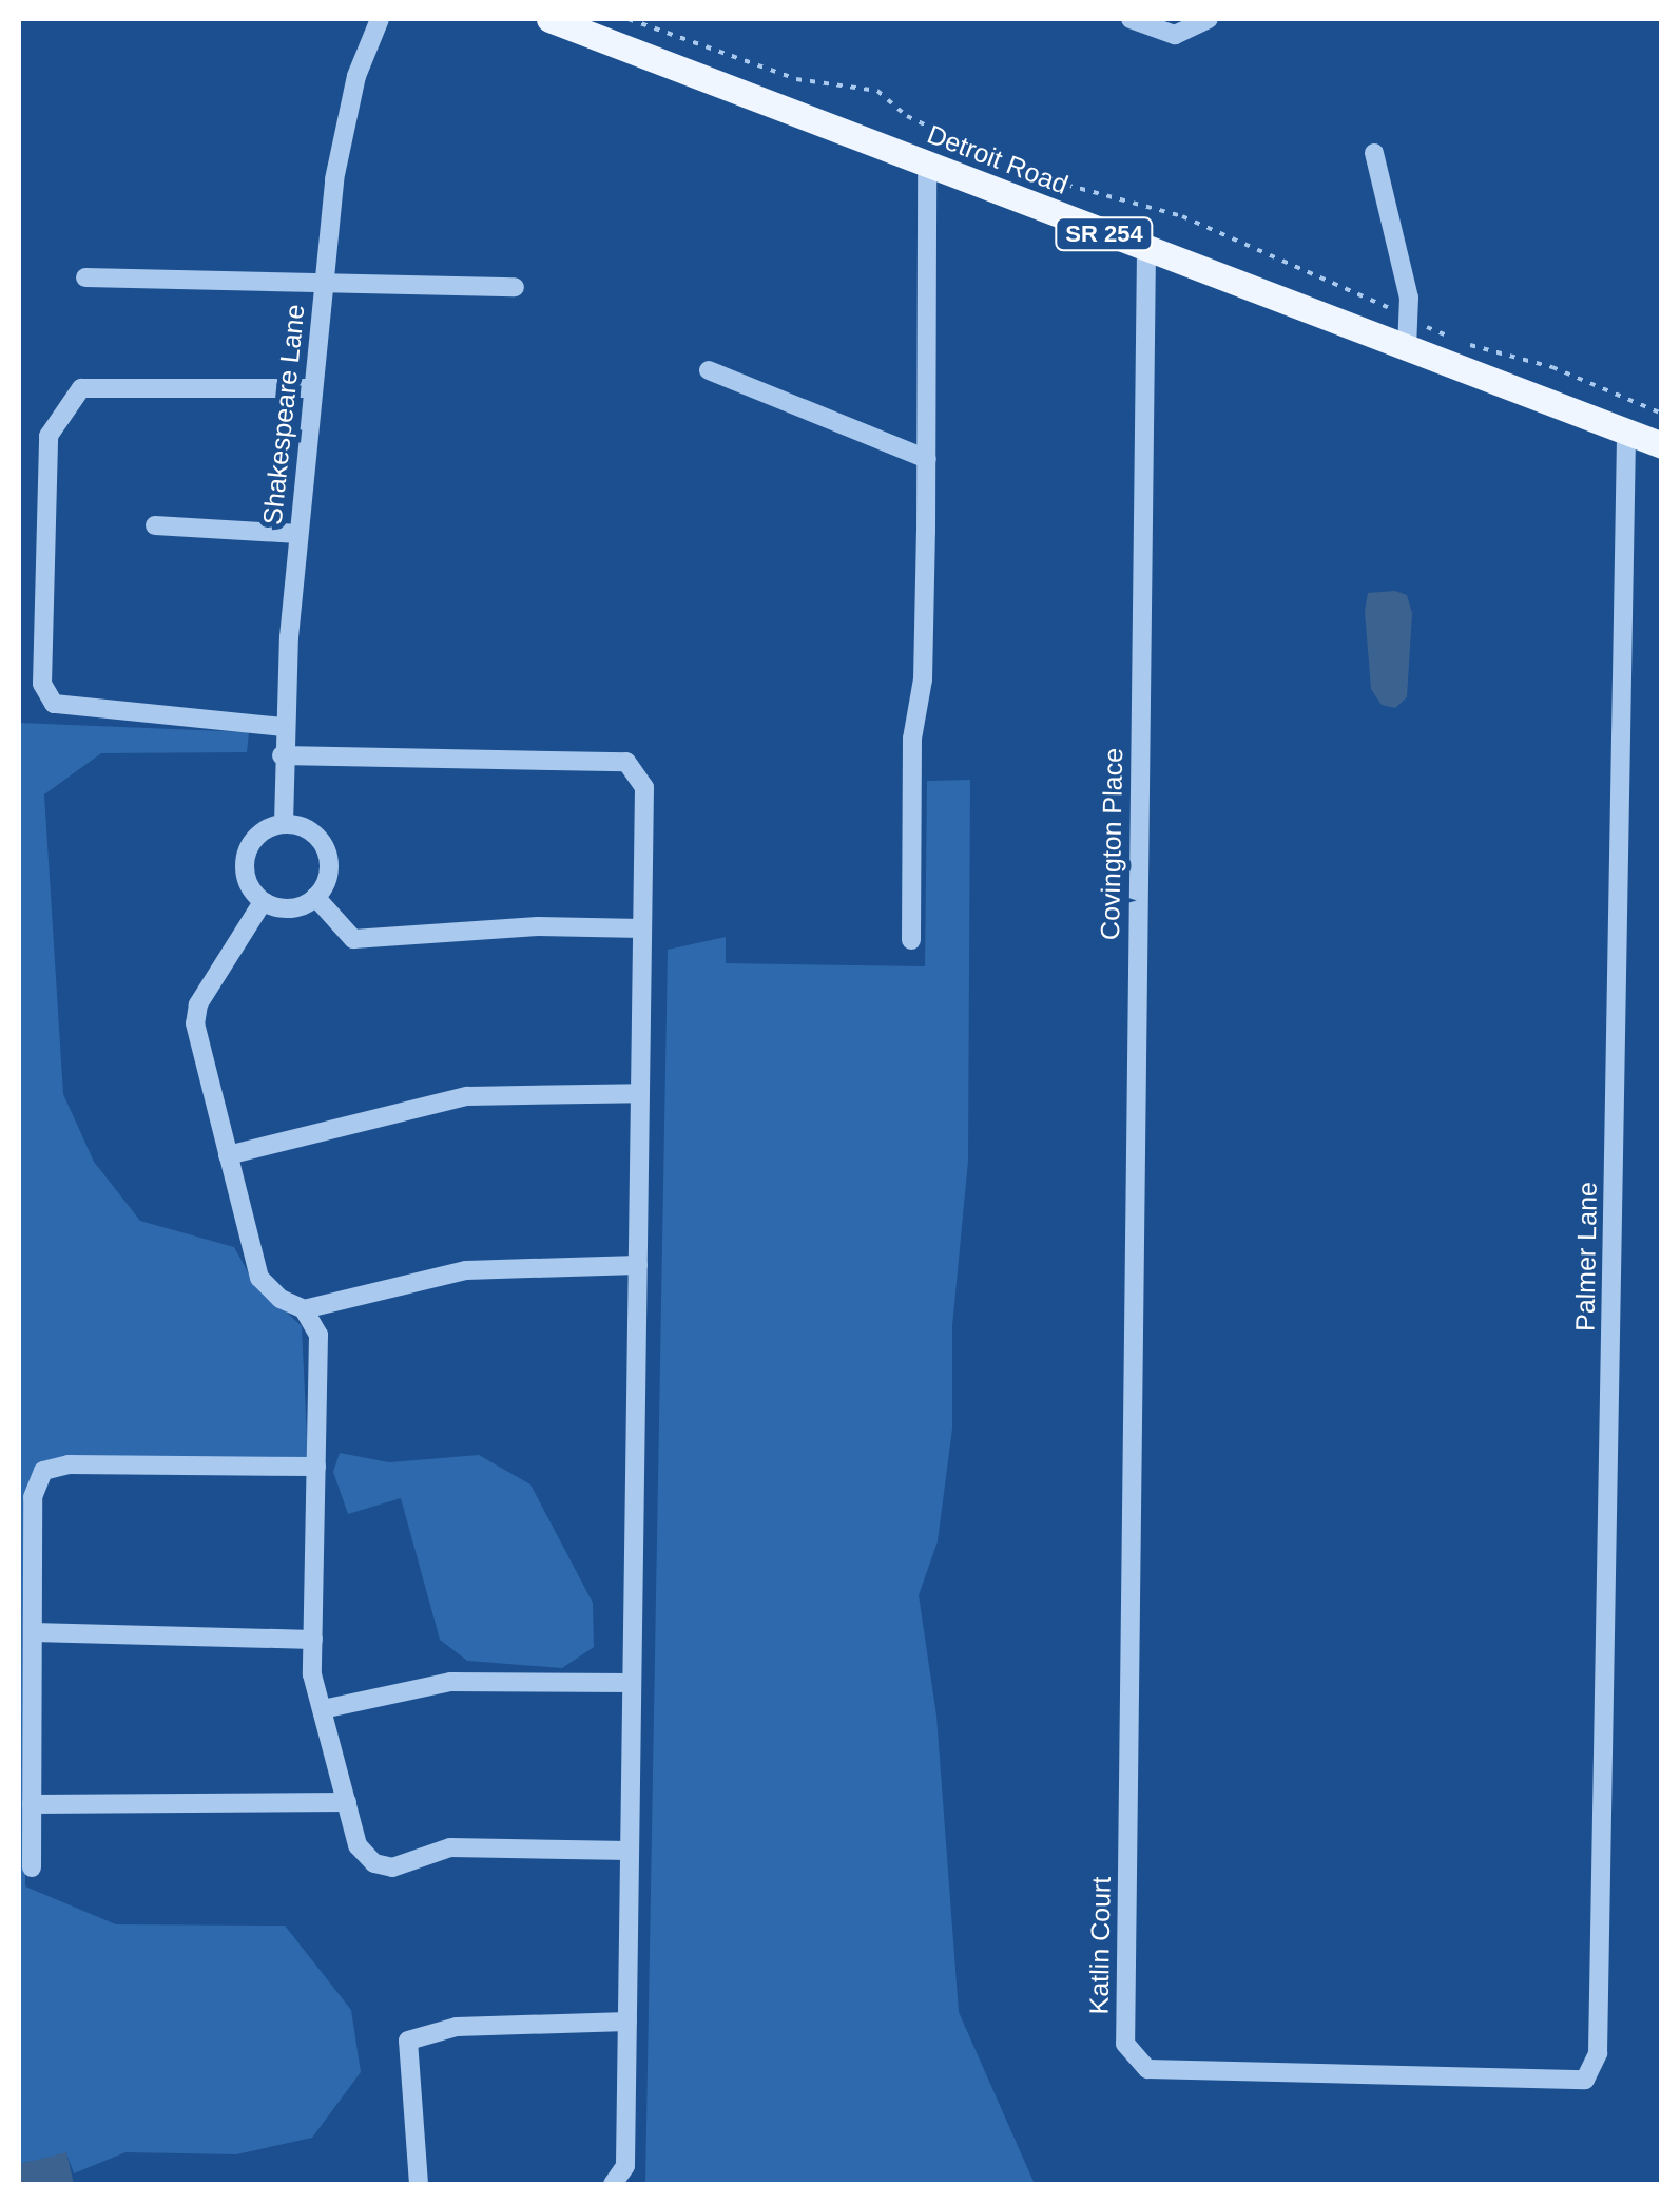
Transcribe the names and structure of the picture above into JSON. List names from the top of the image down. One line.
{"streets":{"main road":["Detroit Road","SR 254"],"street":["Shakespeare Lane","Covington Place","Palmer Lane","Katlin Court"]},"crossings":[["Detroit Road","Covington Place"],["Detroit Road","Palmer Lane"],["Covington Place","Katlin Court"],["Palmer Lane","Katlin Court"]]}
